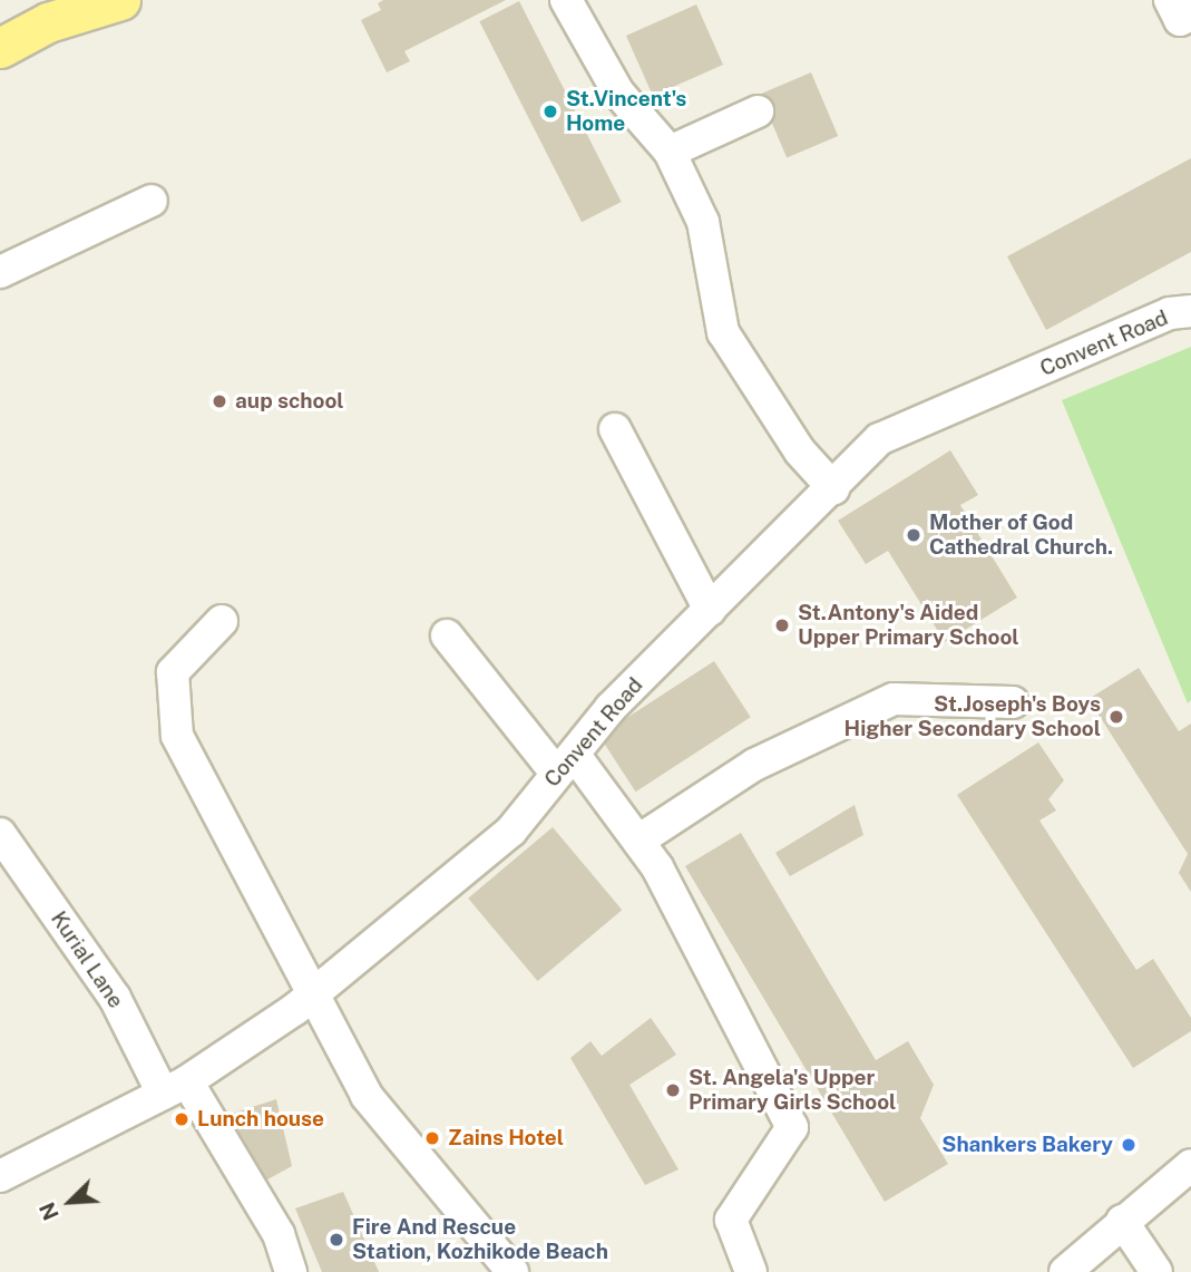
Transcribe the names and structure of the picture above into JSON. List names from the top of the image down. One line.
{"streets":{"street":["Convent Road","Kurial Lane"]},"crossings":[["Convent Road","Kurial Lane"]],"places":["St.Vincent's Home","aup school","Mother of God Cathedral Church.","St.Antony's Aided Upper Primary School","St.Joseph's Boys Higher Secondary School","St. Angela's Upper Primary Girls School","Lunch house","Zains Hotel","Shankers Bakery","Fire And Rescue Station, Kozhikode Beach"],"north":"bottom left"}
